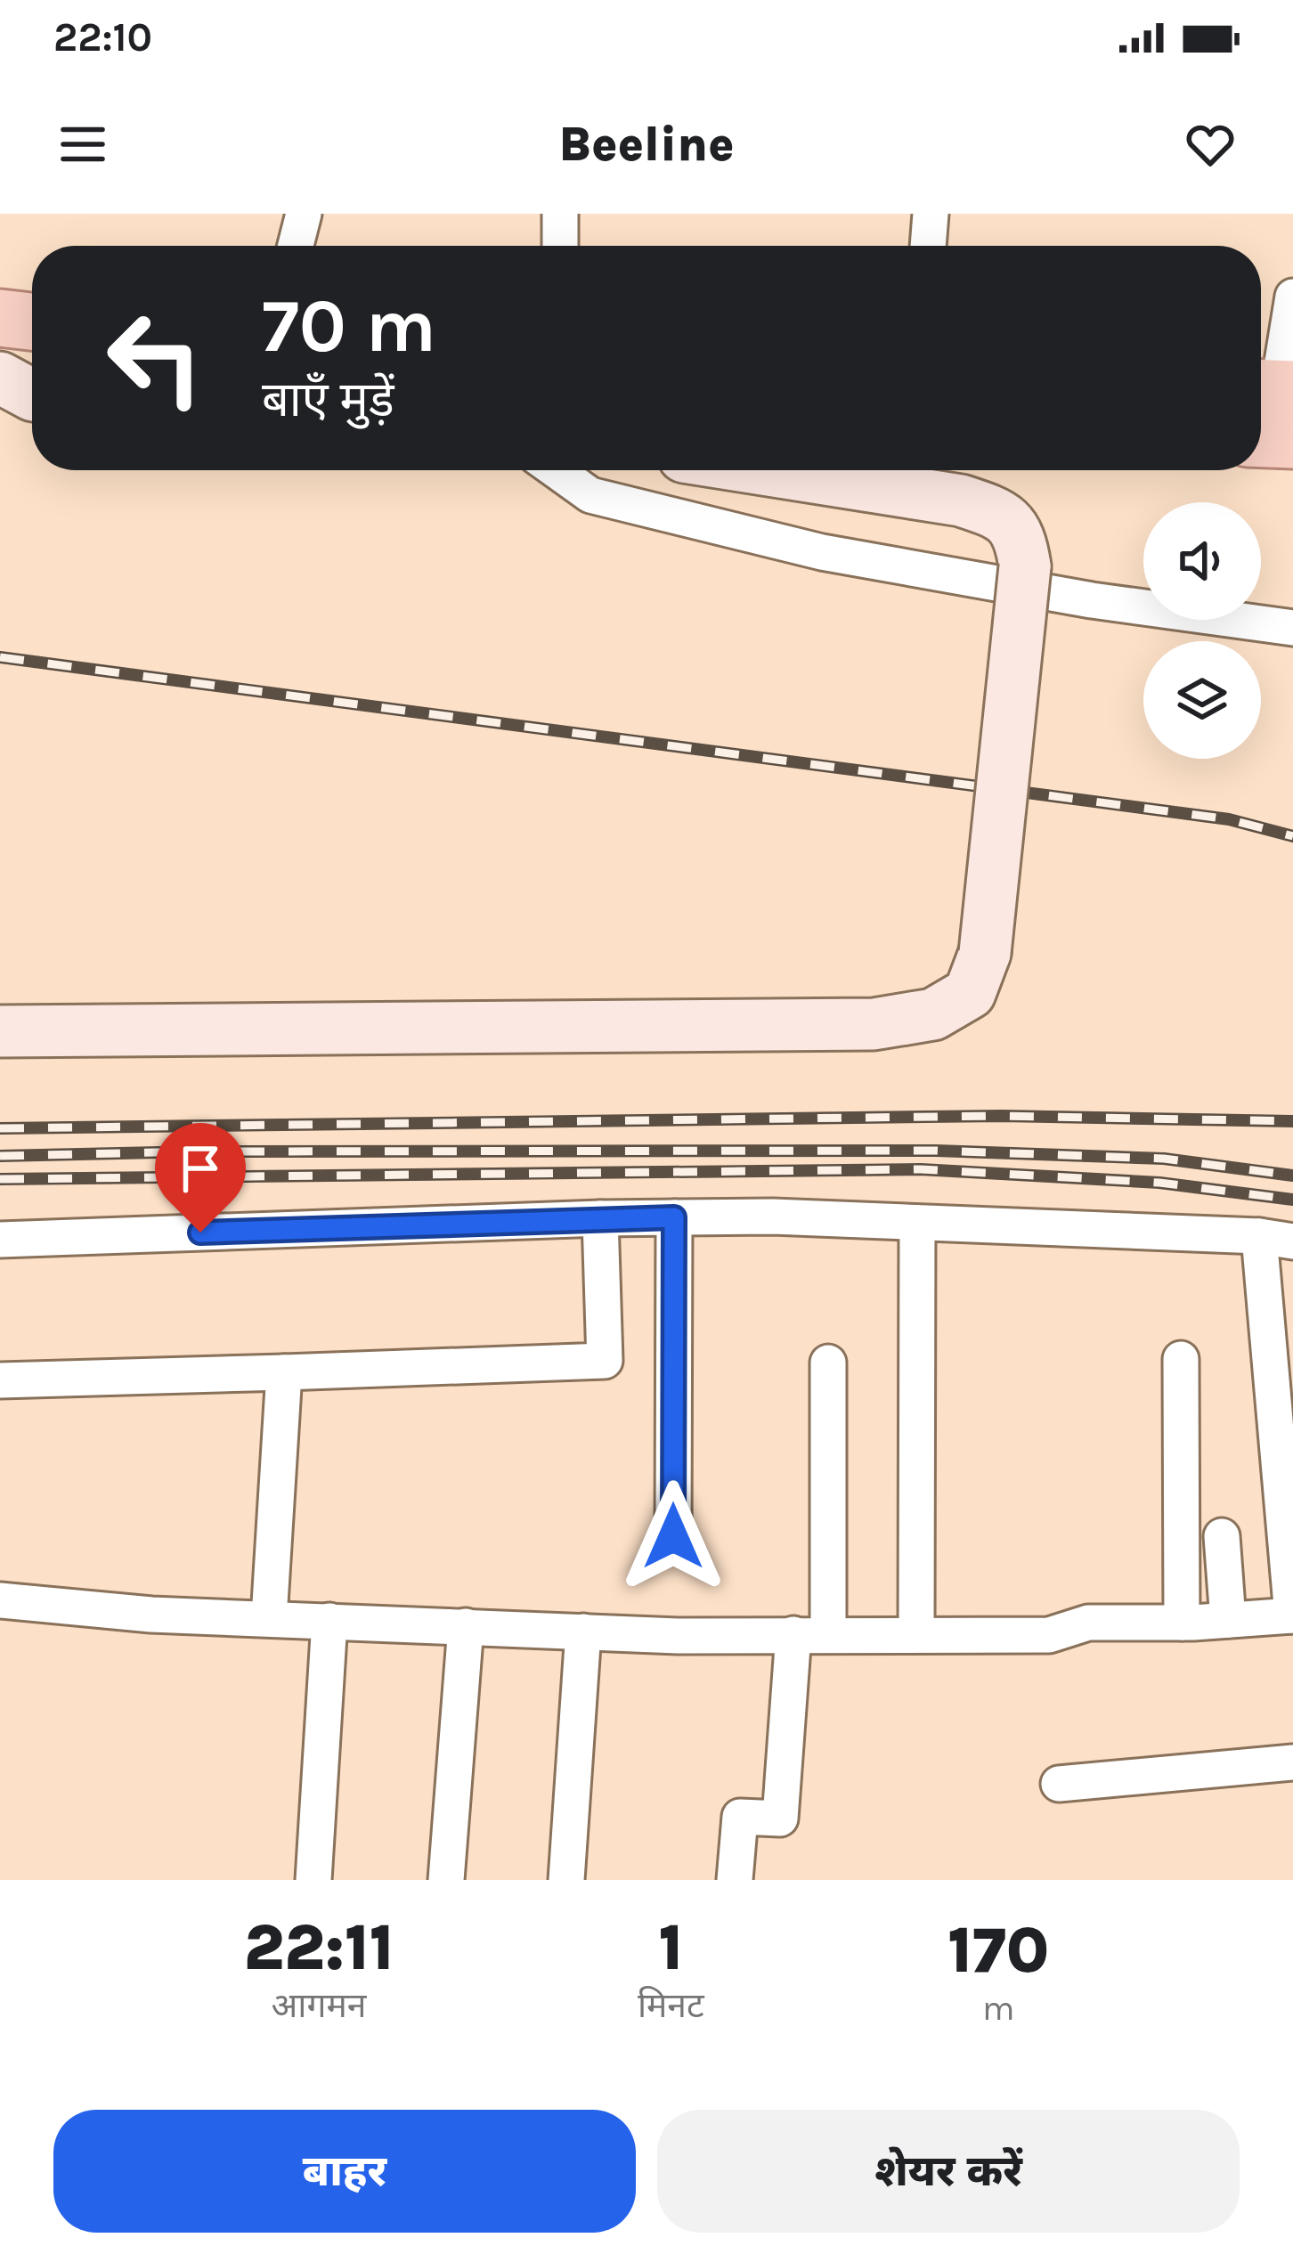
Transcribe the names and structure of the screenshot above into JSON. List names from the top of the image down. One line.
{"page":{"status":"22:10","header":"Beeline","turn":["70 m","बाएँ मुड़ें"],"eta":["22:11","आगमन","1","मिनट","170","m"],"buttons":["बाहर","शेयर करें"]}}
